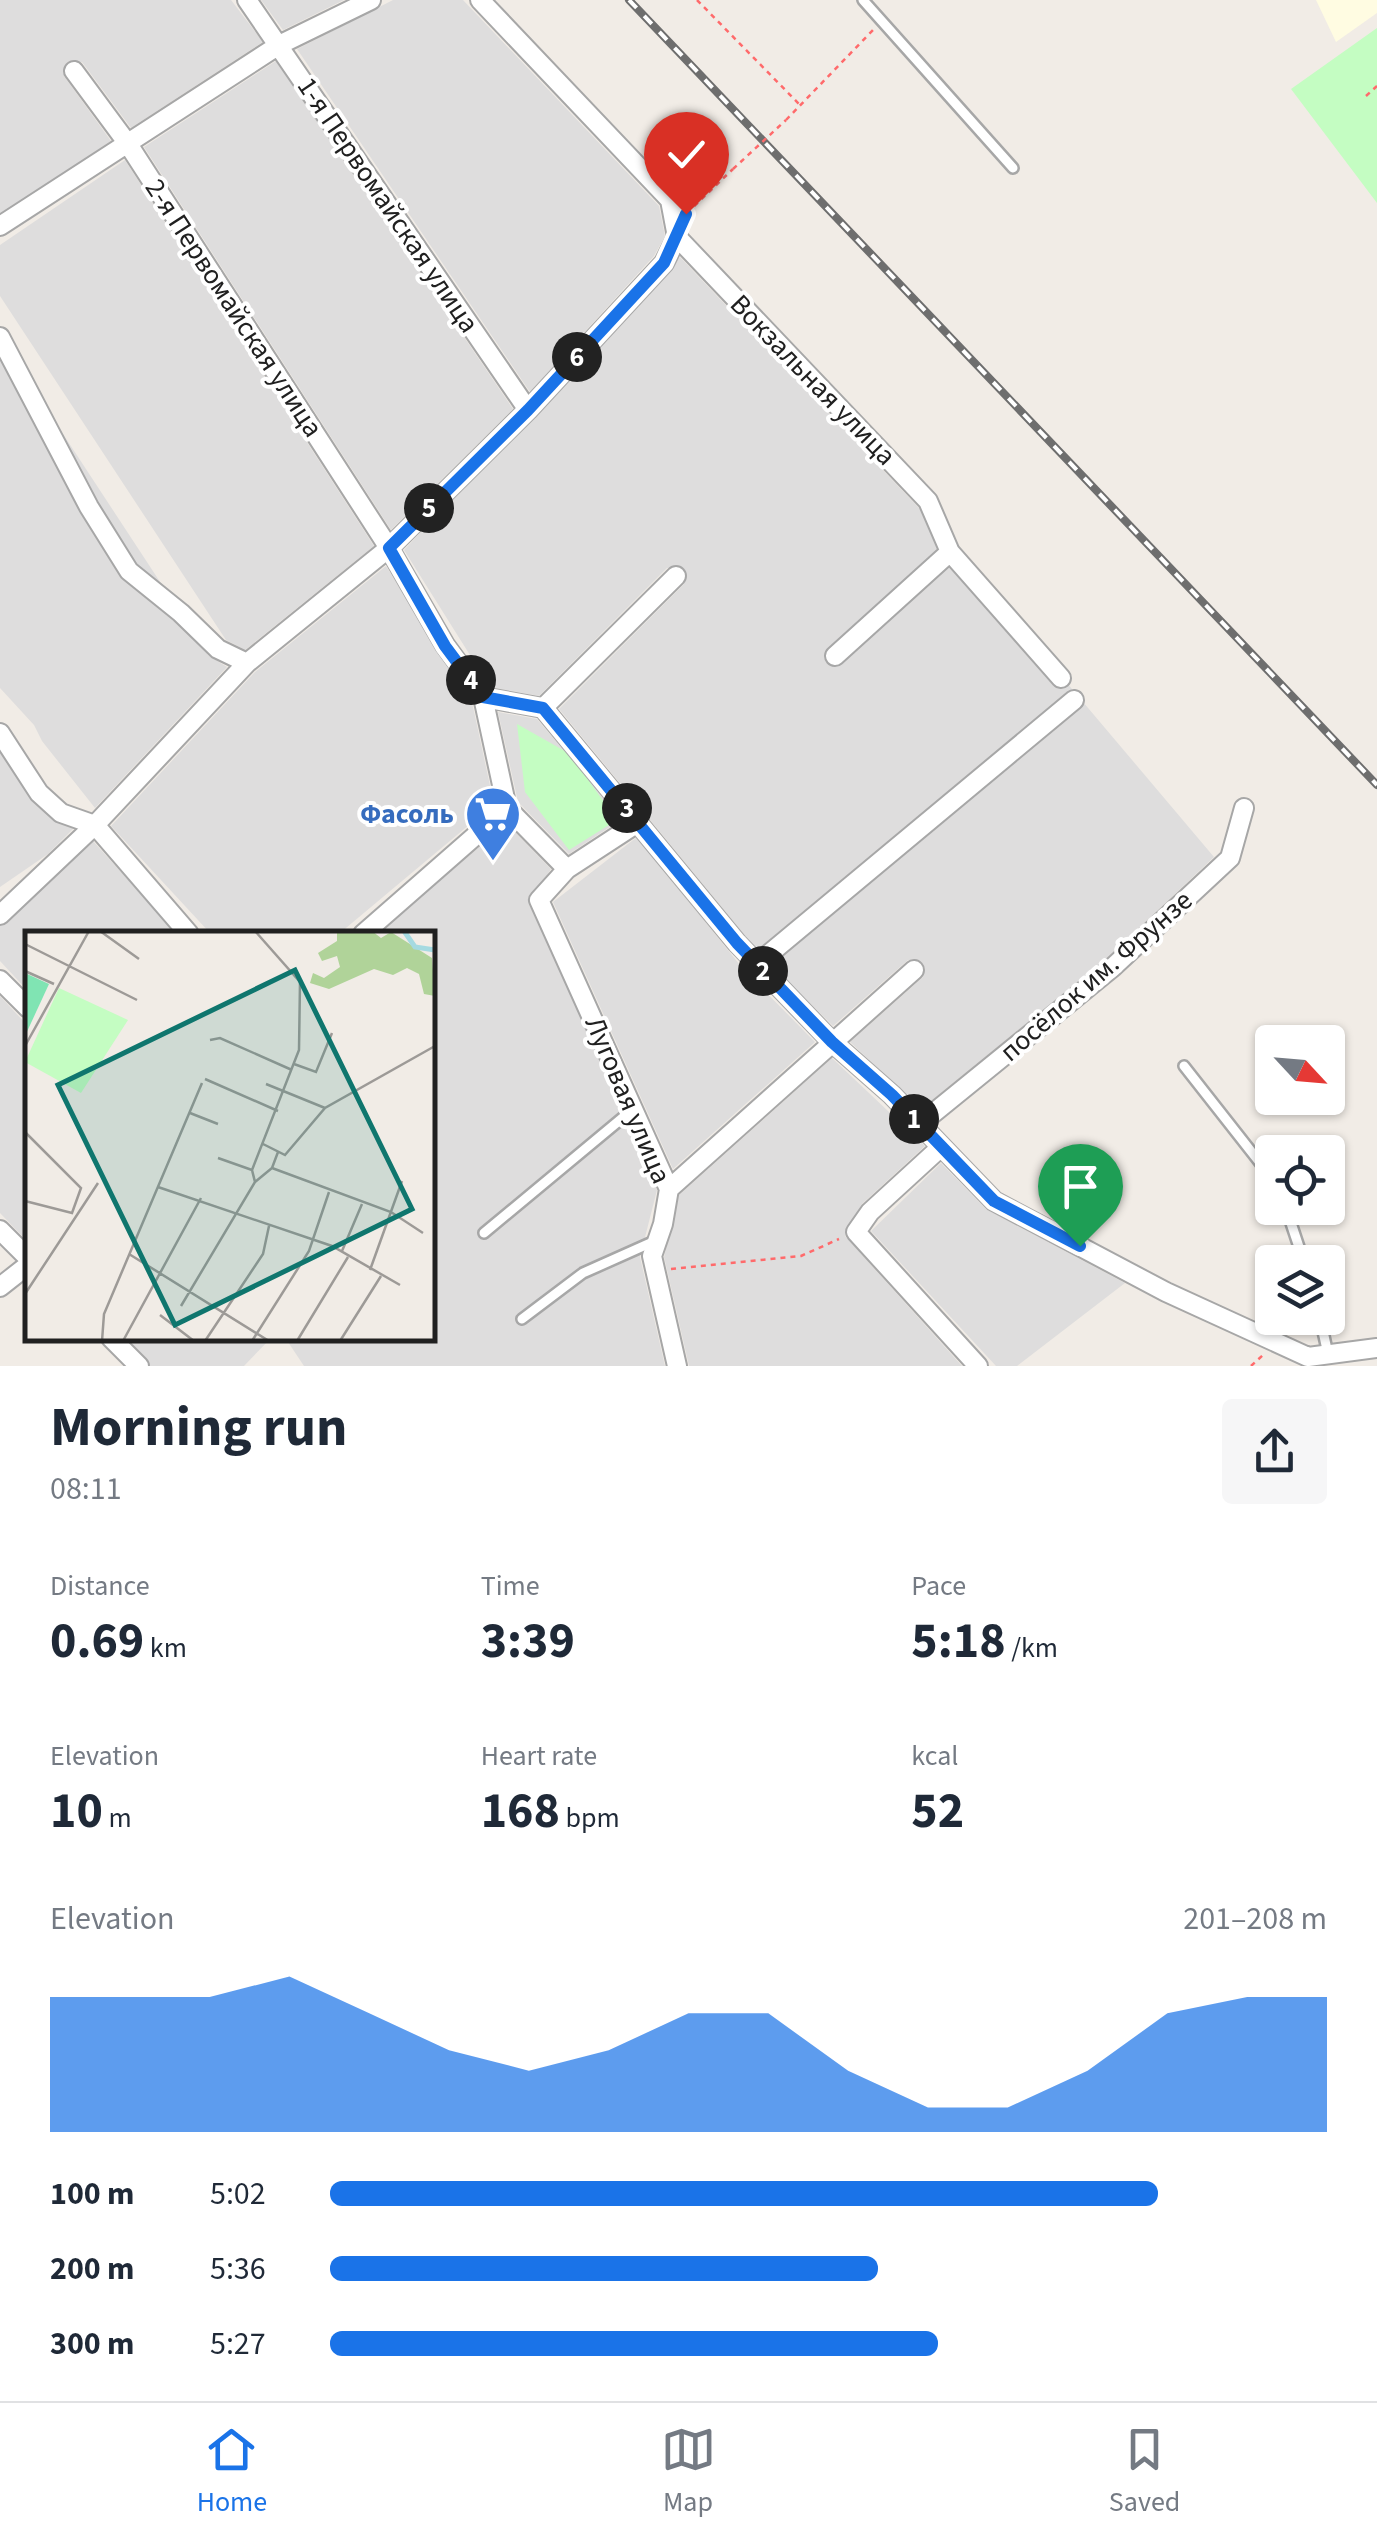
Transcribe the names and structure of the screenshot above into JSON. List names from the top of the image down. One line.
{"streets":{"street":["1-я Первомайская улица","2-я Первомайская улица","Вокзальная улица","посёлок им. Фрунзе","Луговая улица"]},"places":{"supermarket":["Фасоль"]},"north":"bottom right","page":{"pins":["6","5","4","3","2","1"],"heading":["Morning run","08:11"],"stats":[["Distance","0.69 km"],["Time","3:39"],["Pace","5:18 /km"],["Elevation","10 m"],["Heart rate","168 bpm"],["kcal","52"]],"chart":["Elevation","201–208 m"],"list":[{"name":"100 m","note":"5:02"},{"name":"200 m","note":"5:36"},{"name":"300 m","note":"5:27"}],"tabs":["Home","Map","Saved"]}}
